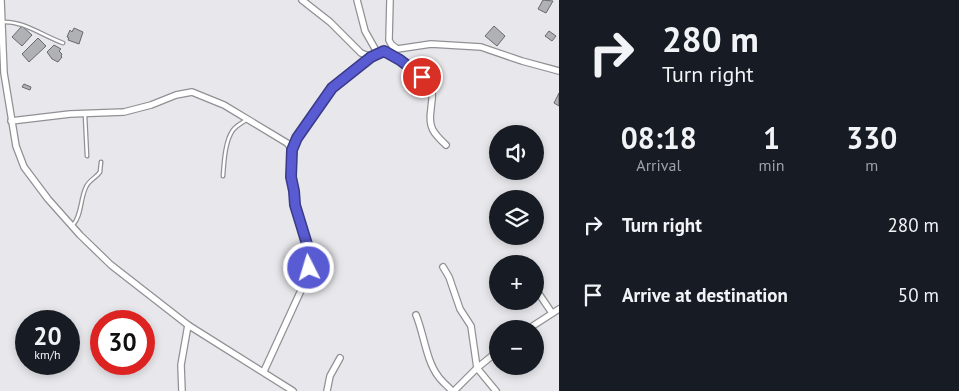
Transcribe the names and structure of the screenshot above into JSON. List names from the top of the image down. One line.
{"page":{"turn":["280 m","Turn right"],"eta":["08:18","Arrival","1","min","330","m"],"map_buttons":["+","−"],"list":[{"name":"Turn right","value":"280 m"},{"name":"Arrive at destination","value":"50 m"}],"speed":"20 km/h","limit":"30"}}
